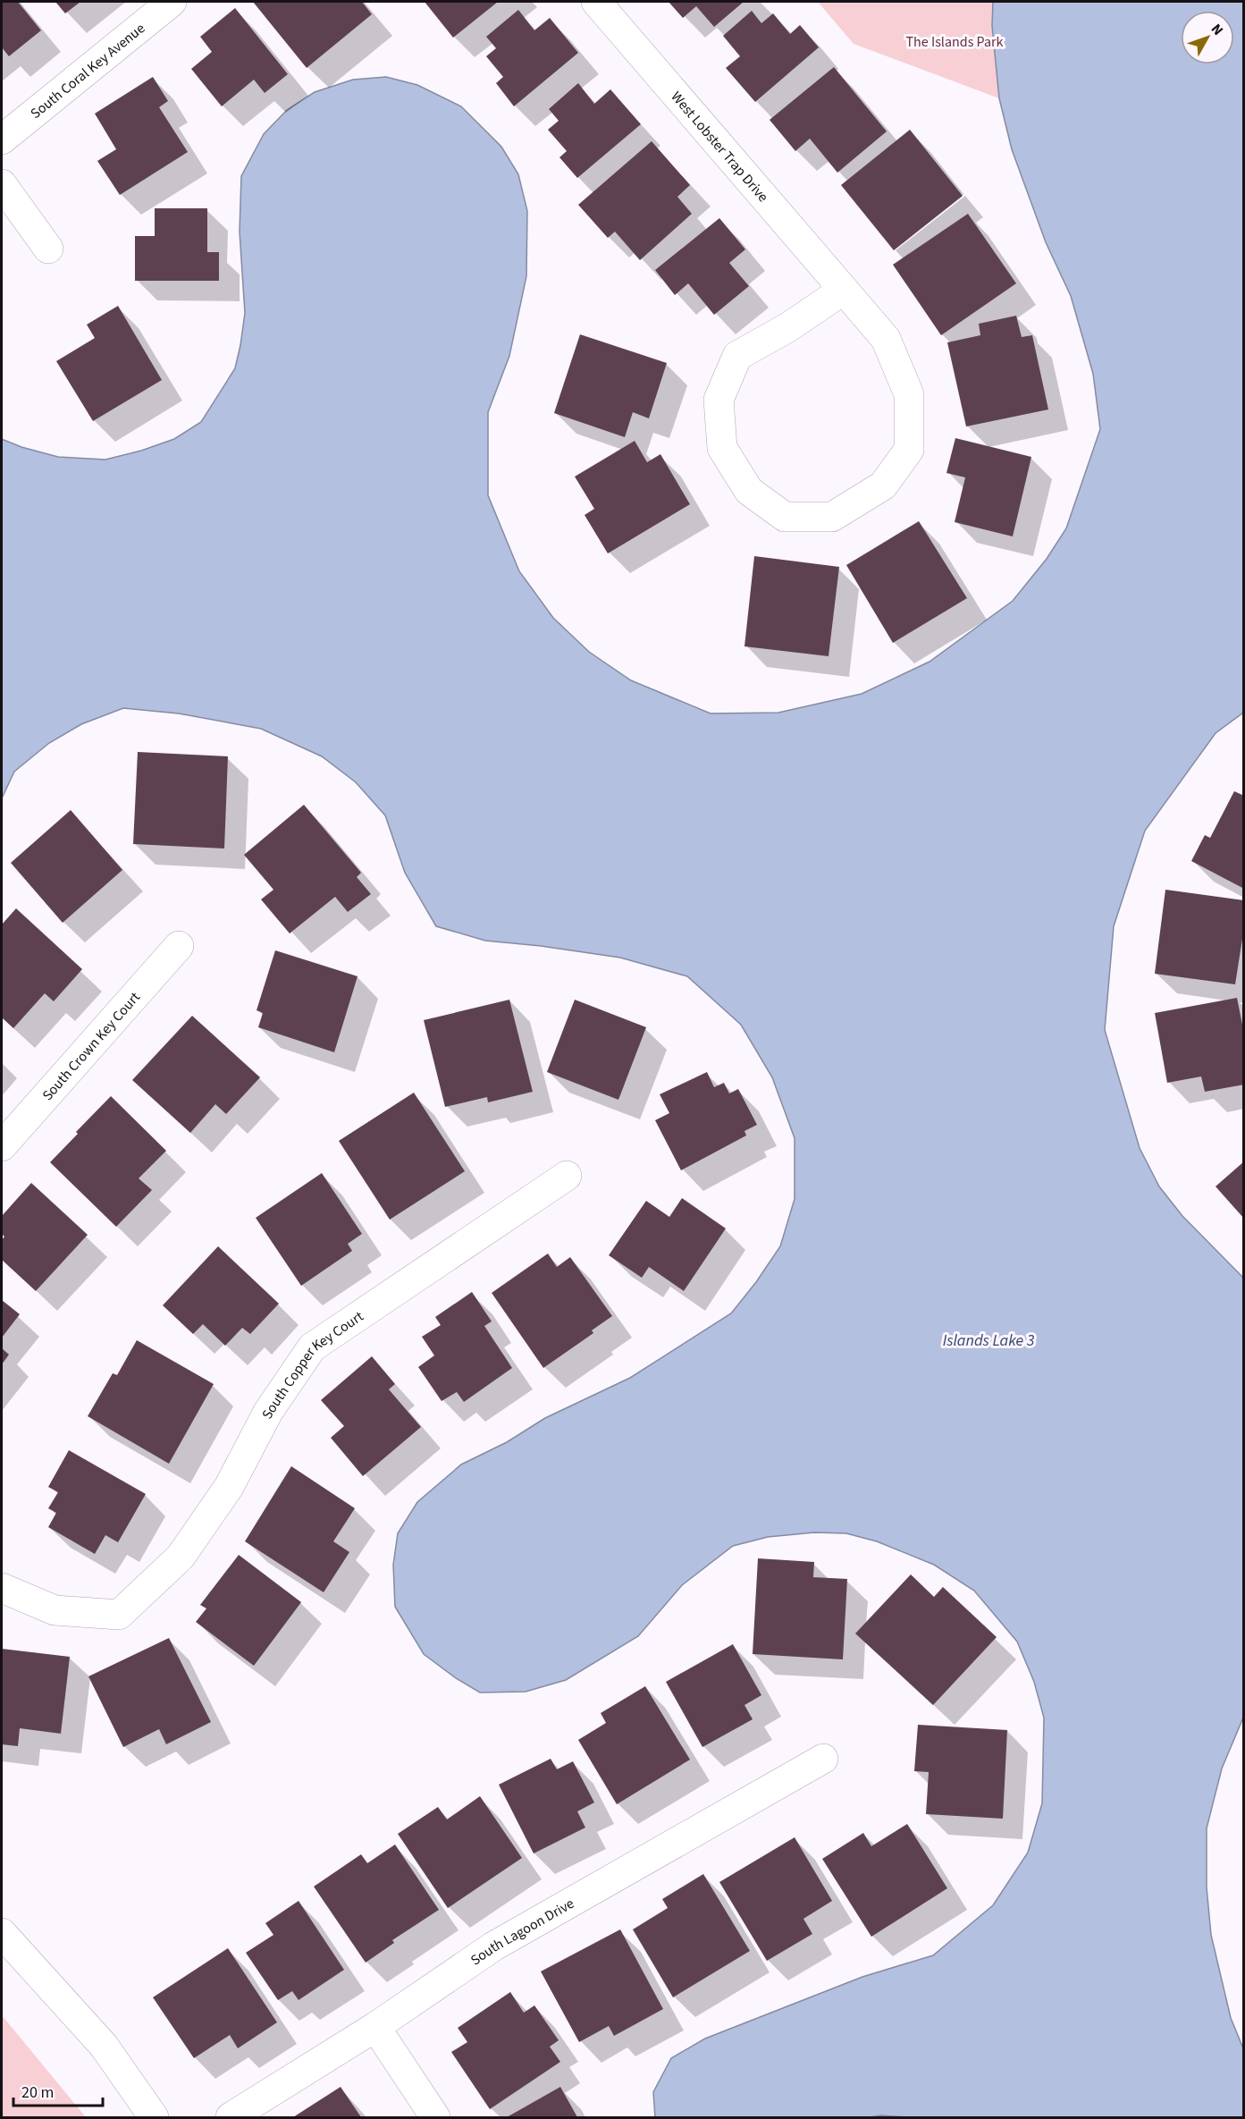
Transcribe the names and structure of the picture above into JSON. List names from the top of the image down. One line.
{"streets":{"street":["South Coral Key Avenue","West Lobster Trap Drive","South Crown Key Court","South Copper Key Court","South Lagoon Drive"]},"water":["Islands Lake 3"],"parks":["The Islands Park"],"scale_bar":"20 m","north":"top right"}
